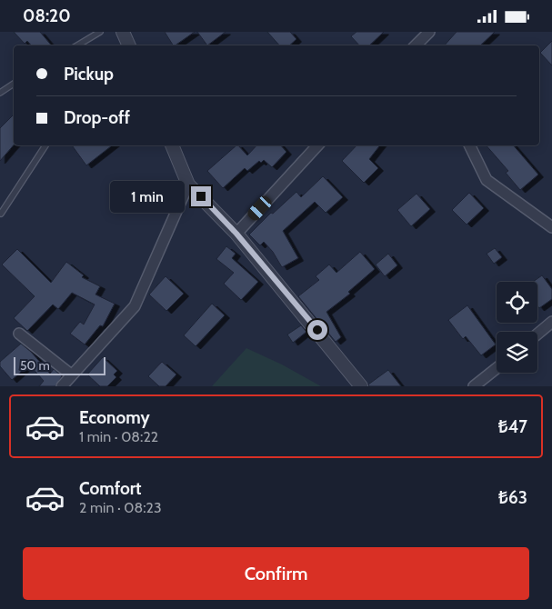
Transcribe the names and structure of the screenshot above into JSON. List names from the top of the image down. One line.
{"scale_bar":"50 m","page":{"status":"08:20","banner":["Pickup","Drop-off"],"bubble":"1 min","scale":"50 m","list":[{"name":"Economy","note":"1 min · 08:22","value":"₺47"},{"name":"Comfort","note":"2 min · 08:23","value":"₺63"}],"buttons":"Confirm"}}
